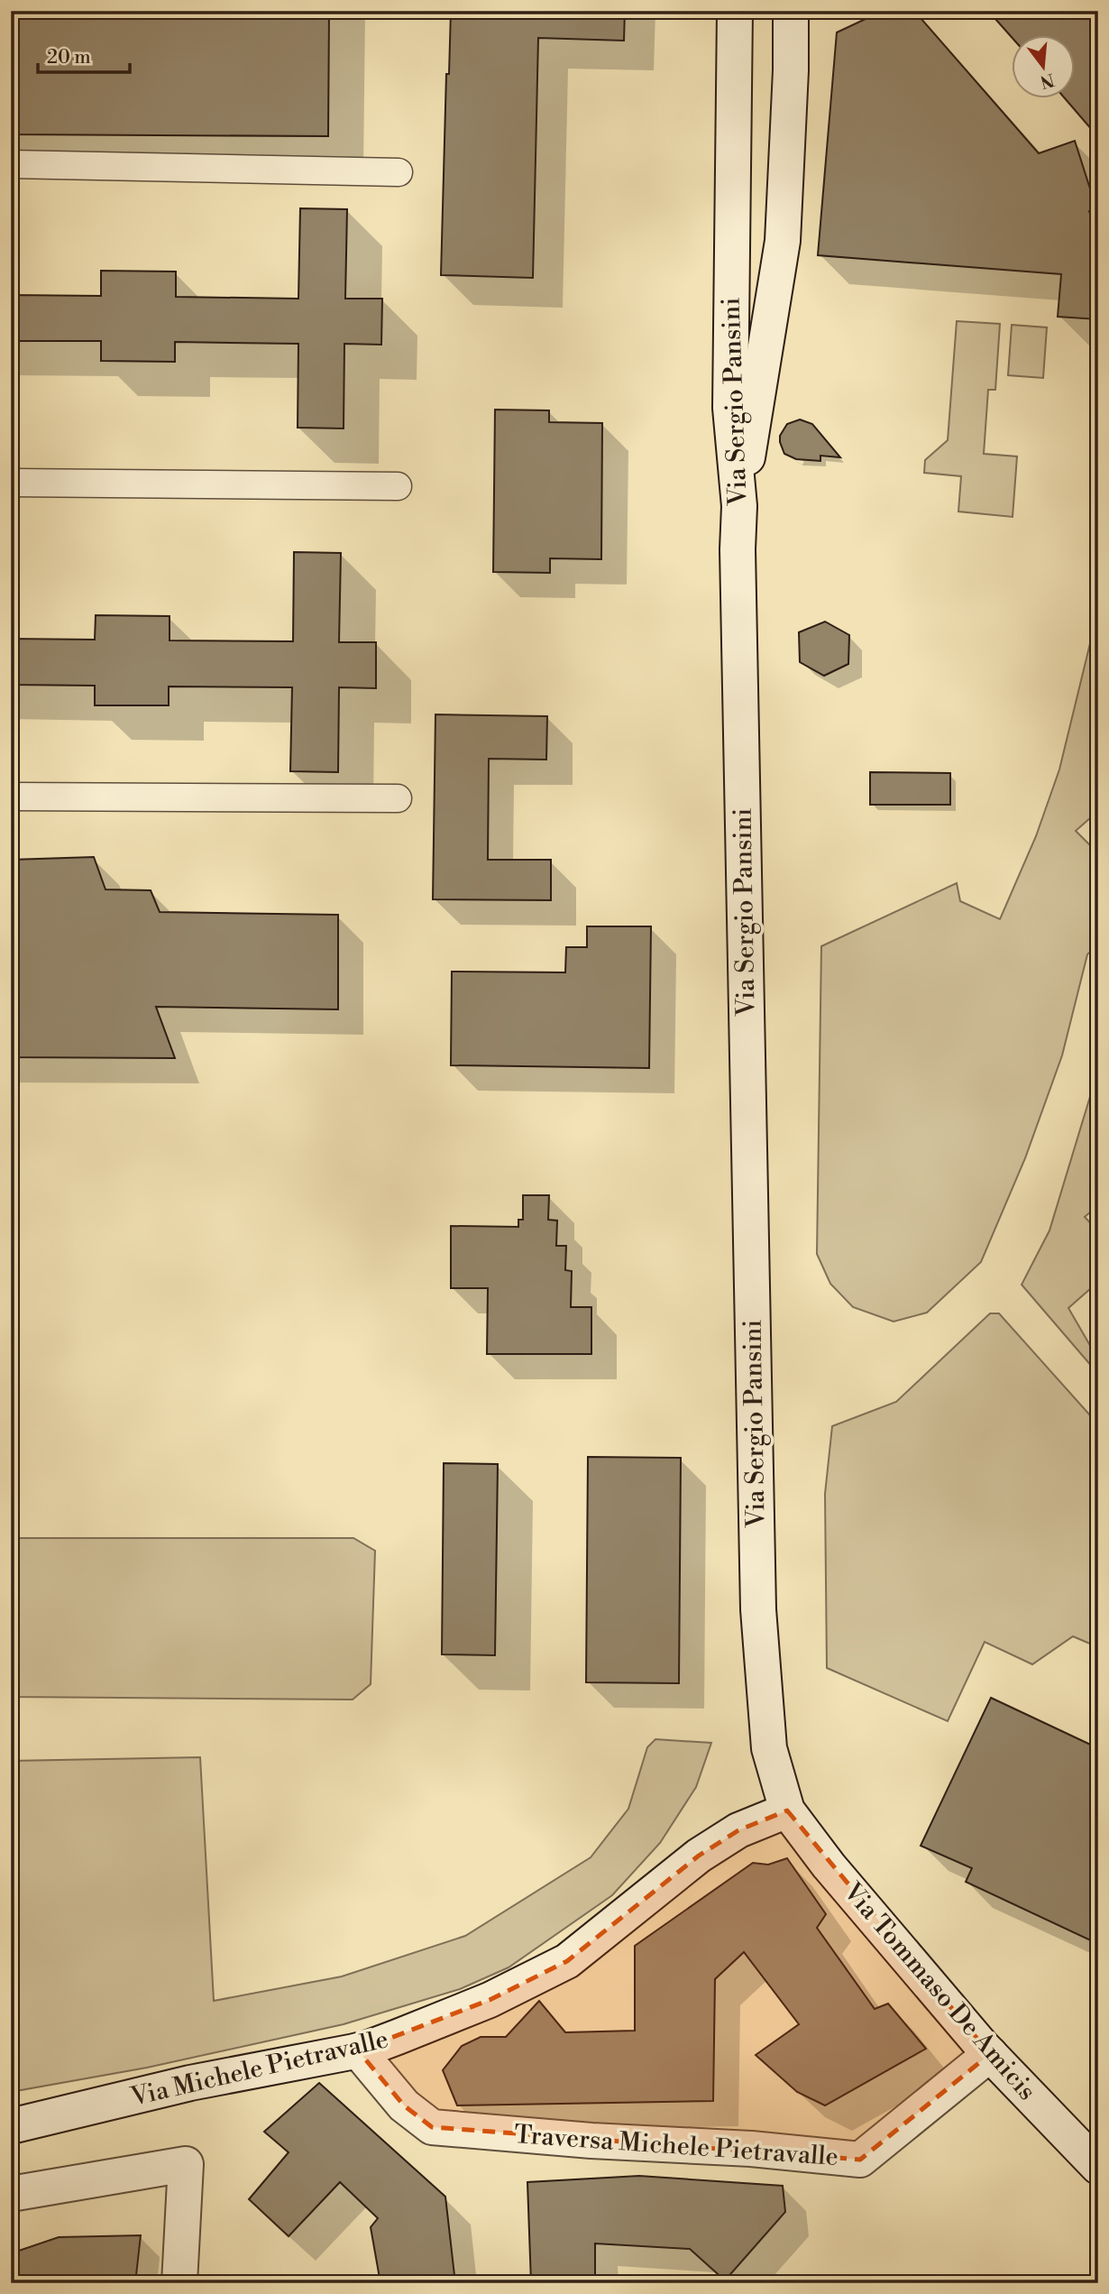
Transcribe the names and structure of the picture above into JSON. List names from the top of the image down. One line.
{"streets":{"main road":["Via Sergio Pansini","Via Tommaso De Amicis","Via Michele Pietravalle","Traversa Michele Pietravalle"]},"crossings":[["Via Sergio Pansini","Via Tommaso De Amicis"],["Via Sergio Pansini","Via Michele Pietravalle"],["Via Tommaso De Amicis","Via Michele Pietravalle"],["Via Tommaso De Amicis","Traversa Michele Pietravalle"],["Via Michele Pietravalle","Traversa Michele Pietravalle"]],"scale_bar":"20 m","north":"bottom"}
